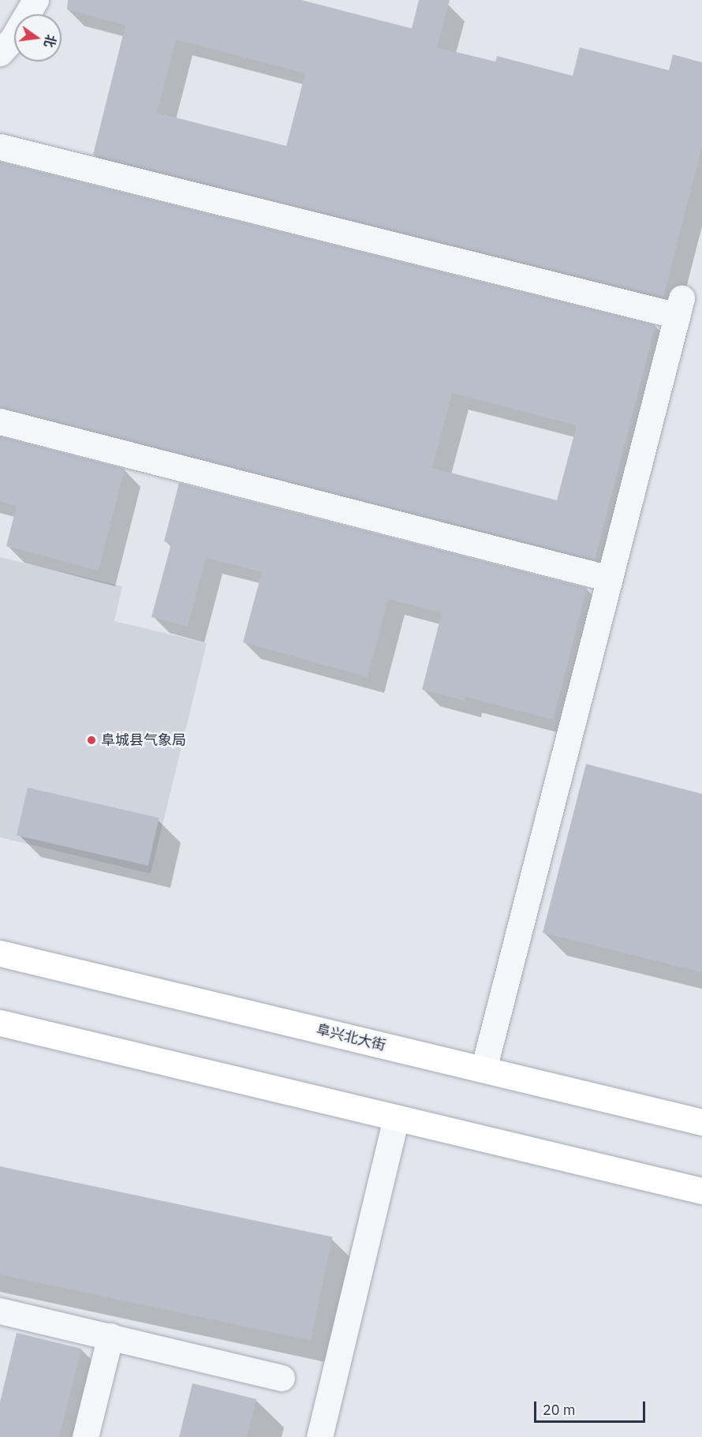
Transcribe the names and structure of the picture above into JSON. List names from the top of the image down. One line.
{"streets":{"main road":["阜兴北大街"]},"places":["阜城县气象局"],"scale_bar":"20 m","north":"right"}
